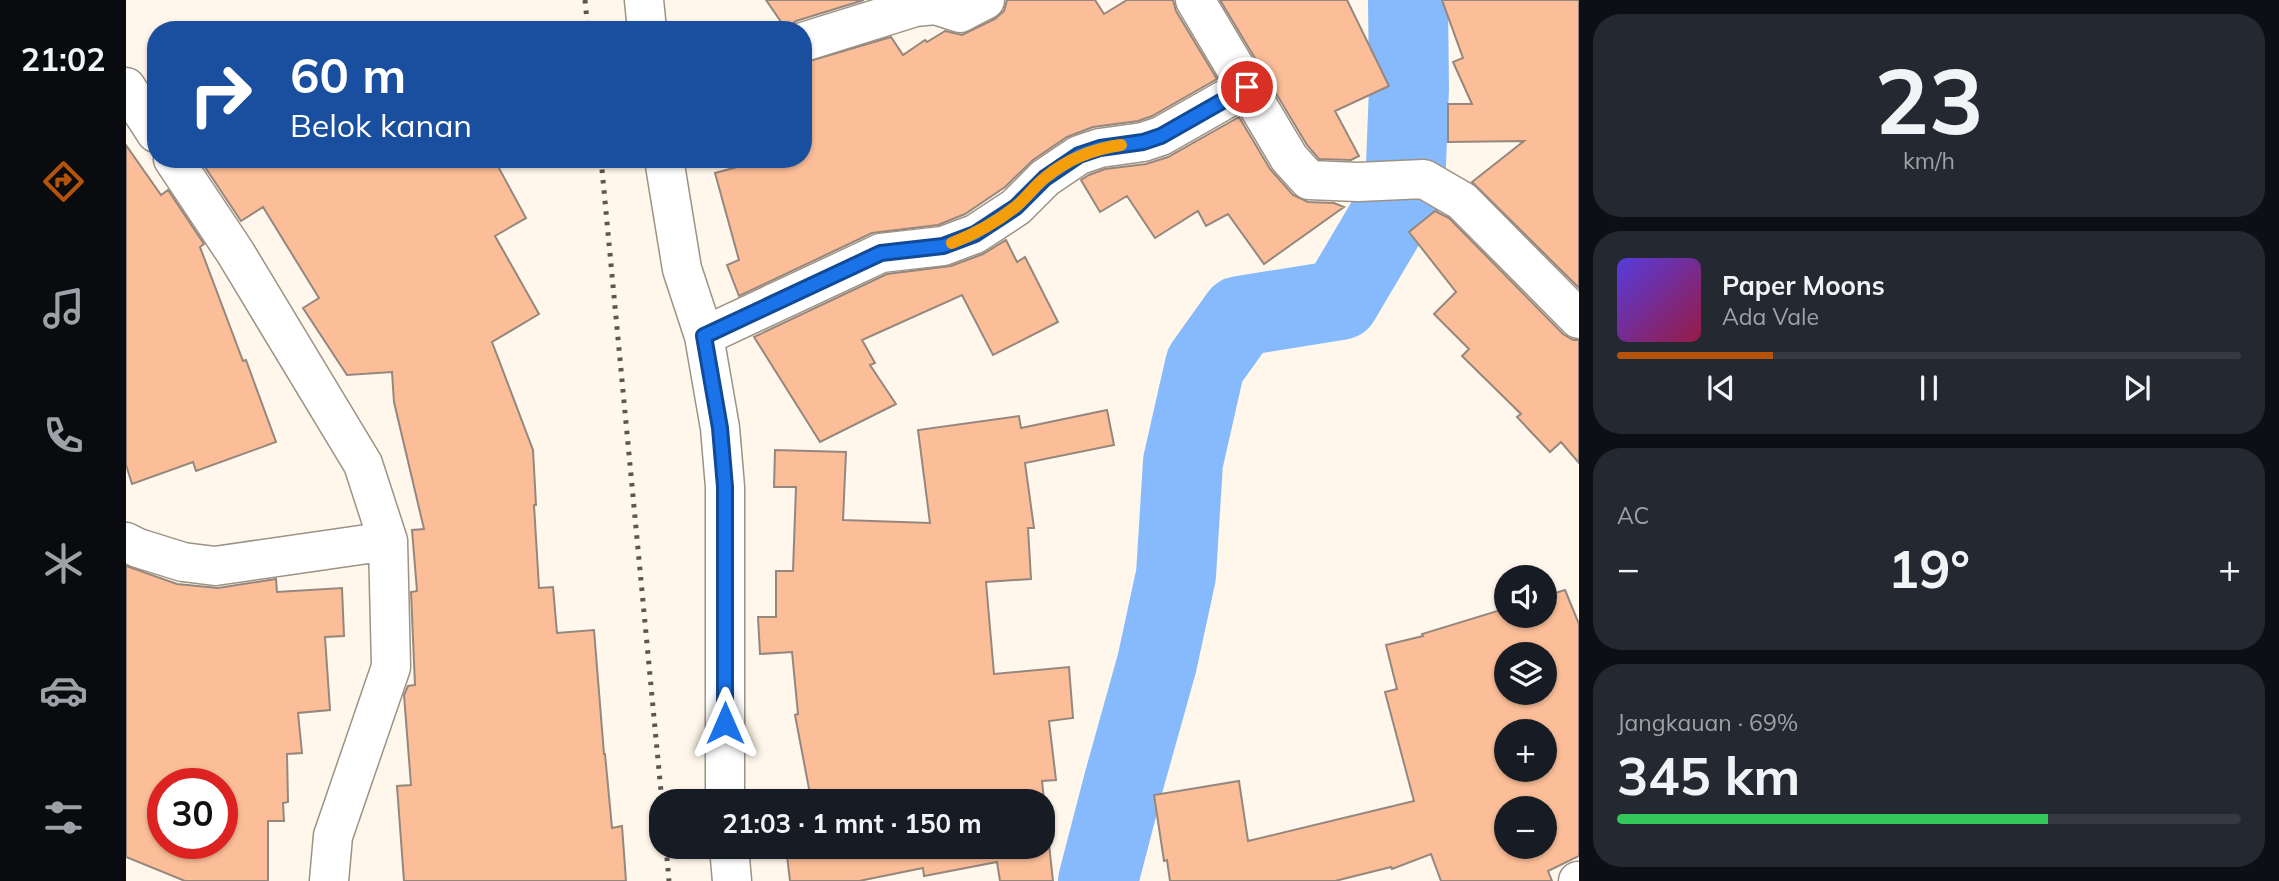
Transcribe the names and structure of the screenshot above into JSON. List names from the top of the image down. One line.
{"page":{"tabs":"21:02","tile":[["23","km/h"],"AC",["Jangkauan · 69%","345 km"]],"turn":["60 m","Belok kanan"],"song":["Paper Moons","Ada Vale"],"heat":["−","19°","+"],"map_buttons":["+","−"],"limit":"30","trip":"21:03 · 1 mnt · 150 m"}}
